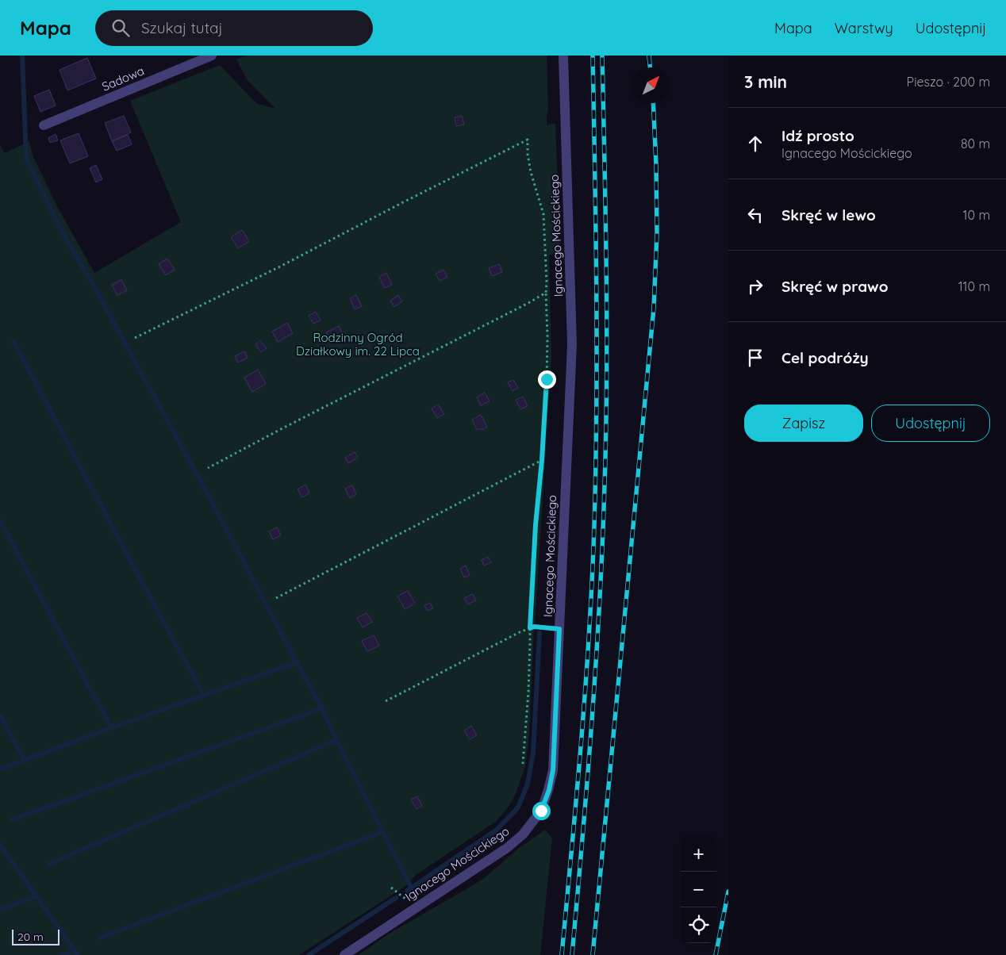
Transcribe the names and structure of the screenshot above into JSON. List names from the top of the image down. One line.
{"streets":{"street":["Sadowa","Ignacego Mościckiego"]},"parks":["Rodzinny Ogród Działkowy im. 22 Lipca"],"scale_bar":"20 m","north":"top right","page":{"header":"Mapa","search":"Szukaj tutaj","nav":["Mapa","Warstwy","Udostępnij"],"heading":["3 min","Pieszo · 200 m"],"list":[["Idź prosto","Ignacego Mościckiego","80 m"],["Skręć w lewo","10 m"],["Skręć w prawo","110 m"],"Cel podróży"],"buttons":["Zapisz","Udostępnij"],"map_buttons":["+","−"],"scale":"20 m"}}
